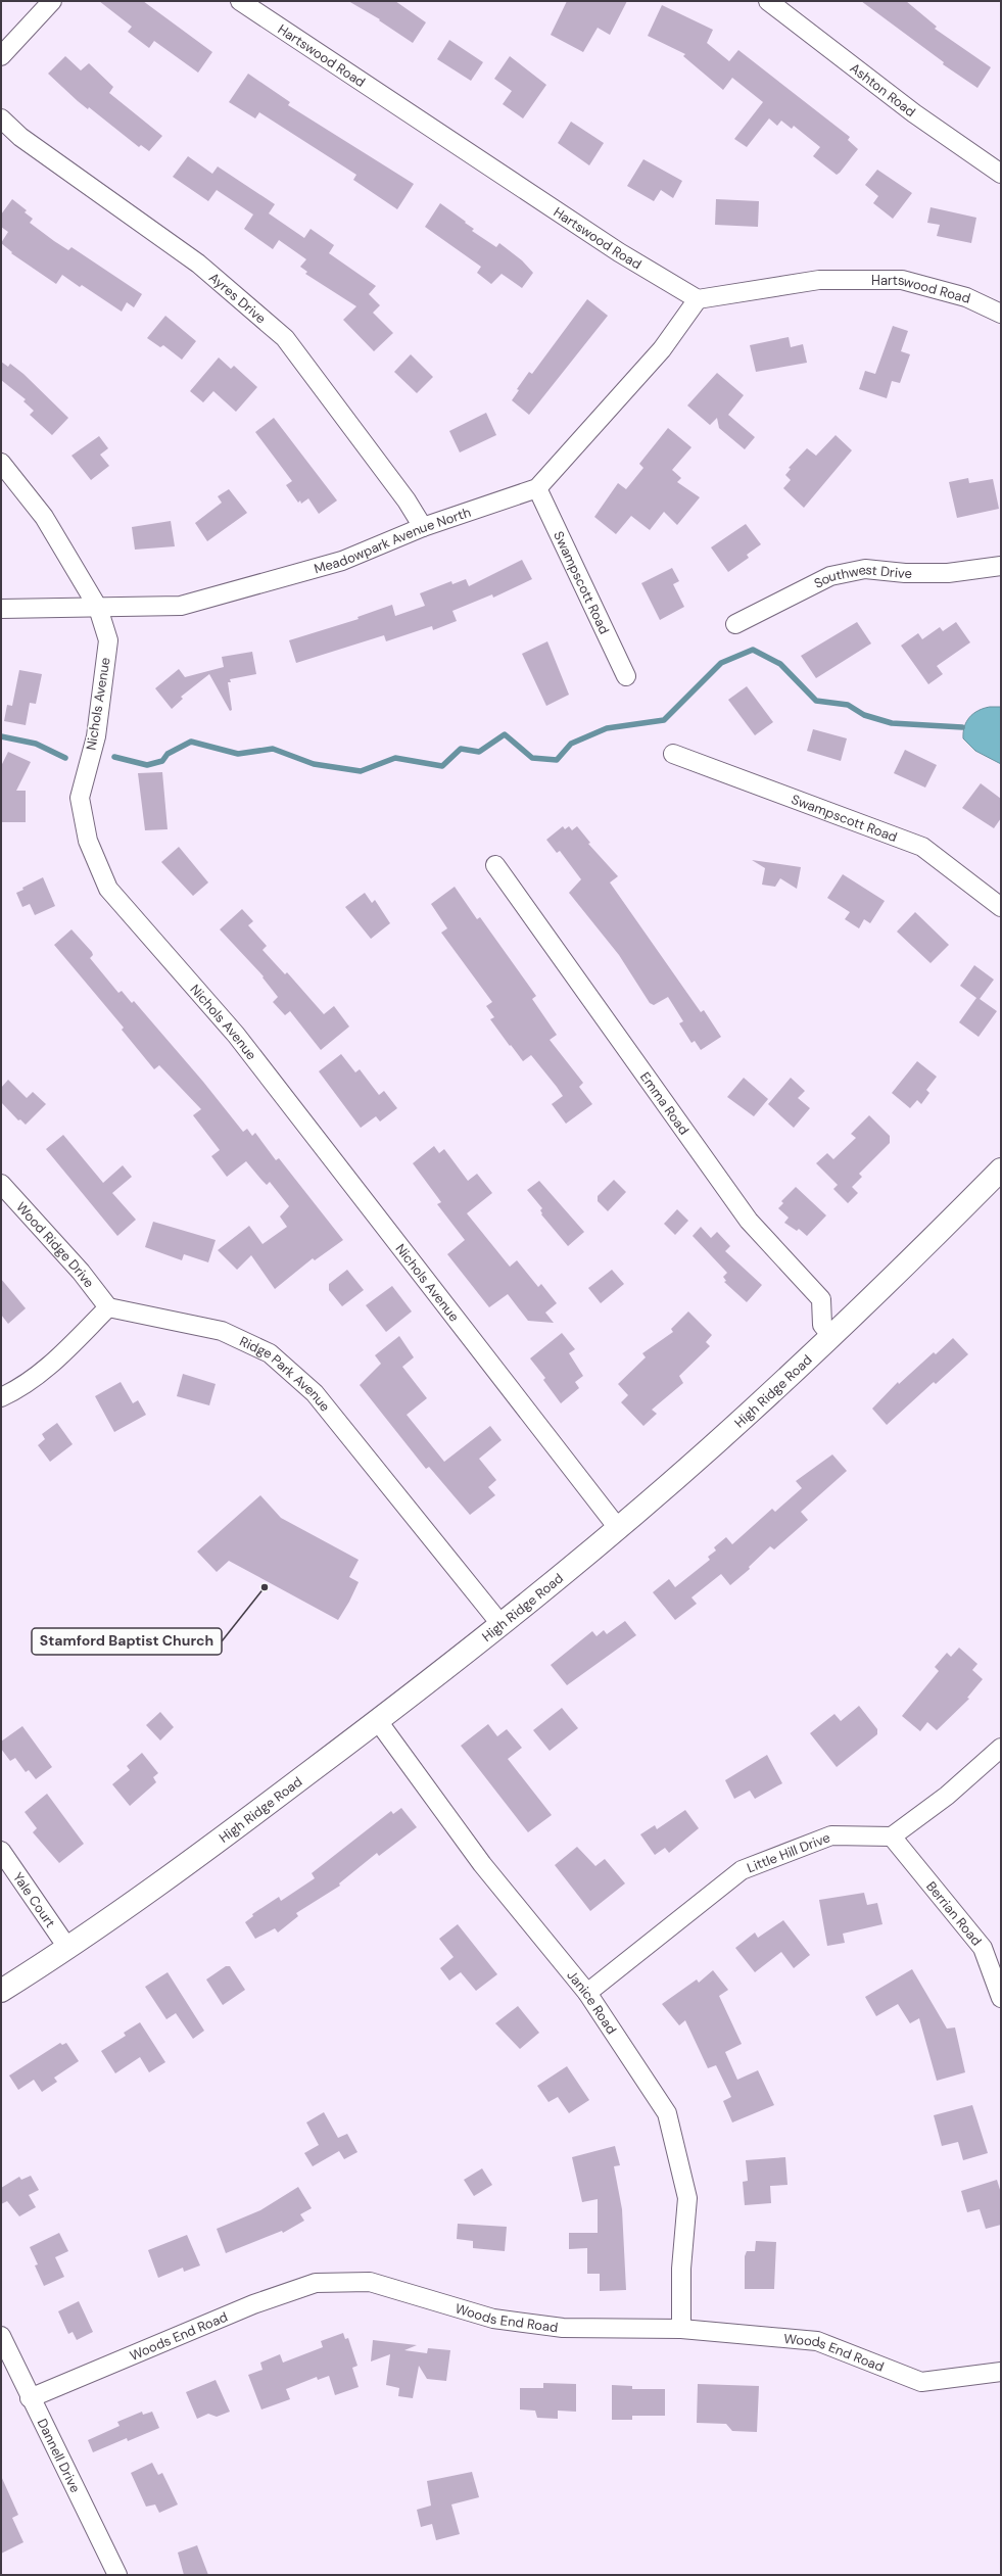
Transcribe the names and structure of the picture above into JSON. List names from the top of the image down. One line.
{"streets":{"main road":["High Ridge Road"],"street":["Hartswood Road","Ashton Road","Ayres Drive","Meadowpark Avenue North","Southwest Drive","Swampscott Road","Nichols Avenue","Emma Road","Wood Ridge Drive","Ridge Park Avenue","Little Hill Drive","Yale Court","Berrian Road","Janice Road","Woods End Road","Dannell Drive"]},"crossings":[["Hartswood Road","Meadowpark Avenue North"],["Ayres Drive","Meadowpark Avenue North"],["Meadowpark Avenue North","Swampscott Road"],["Meadowpark Avenue North","Nichols Avenue"],["Nichols Avenue","High Ridge Road"],["Emma Road","High Ridge Road"],["Wood Ridge Drive","Ridge Park Avenue"],["Ridge Park Avenue","High Ridge Road"],["High Ridge Road","Yale Court"],["High Ridge Road","Janice Road"],["Little Hill Drive","Berrian Road"],["Little Hill Drive","Janice Road"],["Janice Road","Woods End Road"],["Woods End Road","Dannell Drive"]],"places":["Stamford Baptist Church"]}
